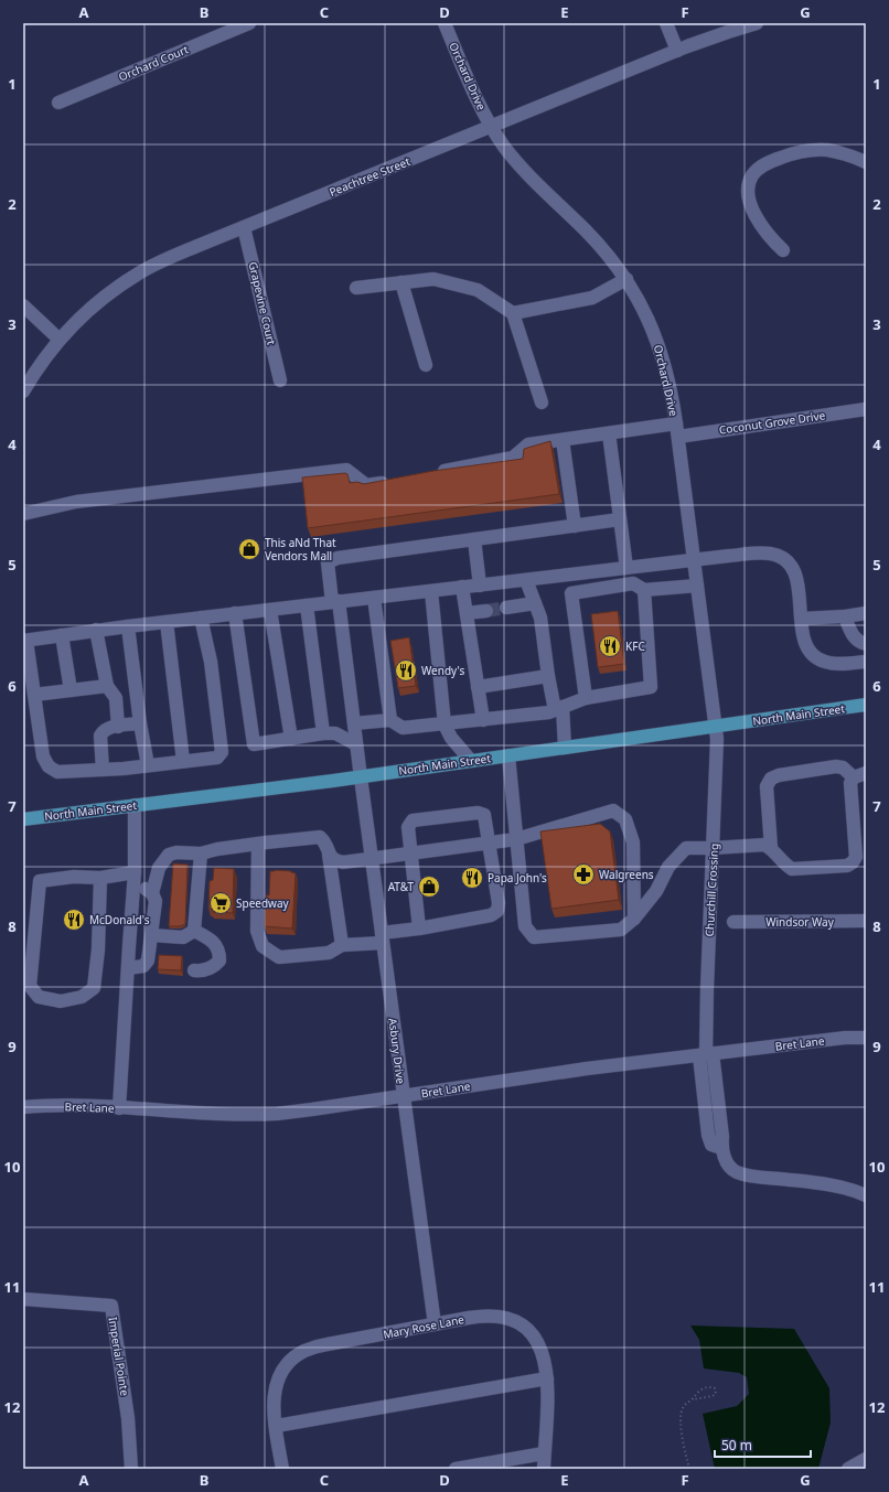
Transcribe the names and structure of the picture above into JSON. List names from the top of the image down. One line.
{"streets":{"main road":["North Main Street"],"street":["Orchard Court","Orchard Drive","Peachtree Street","Grapevine Court","Coconut Grove Drive","Churchill Crossing","Windsor Way","Bret Lane","Asbury Drive","Mary Rose Lane","Imperial Pointe"]},"crossings":[["Orchard Drive","Peachtree Street"],["Orchard Drive","Coconut Grove Drive"],["Orchard Drive","North Main Street"],["Orchard Drive","Churchill Crossing"],["Peachtree Street","Grapevine Court"],["North Main Street","Churchill Crossing"],["North Main Street","Asbury Drive"],["Churchill Crossing","Bret Lane"],["Bret Lane","Asbury Drive"],["Asbury Drive","Mary Rose Lane"]],"places":{"shop":["This aNd That Vendors Mall","AT&T"],"restaurant":["KFC","Wendy's","Papa John's","McDonald's"],"pharmacy":["Walgreens"],"supermarket":["Speedway"]},"scale_bar":"50 m","grid":{"columns":["A","B","C","D","E","F","G"],"rows":["1","2","3","4","5","6","7","8","9","10","11","12"]}}
